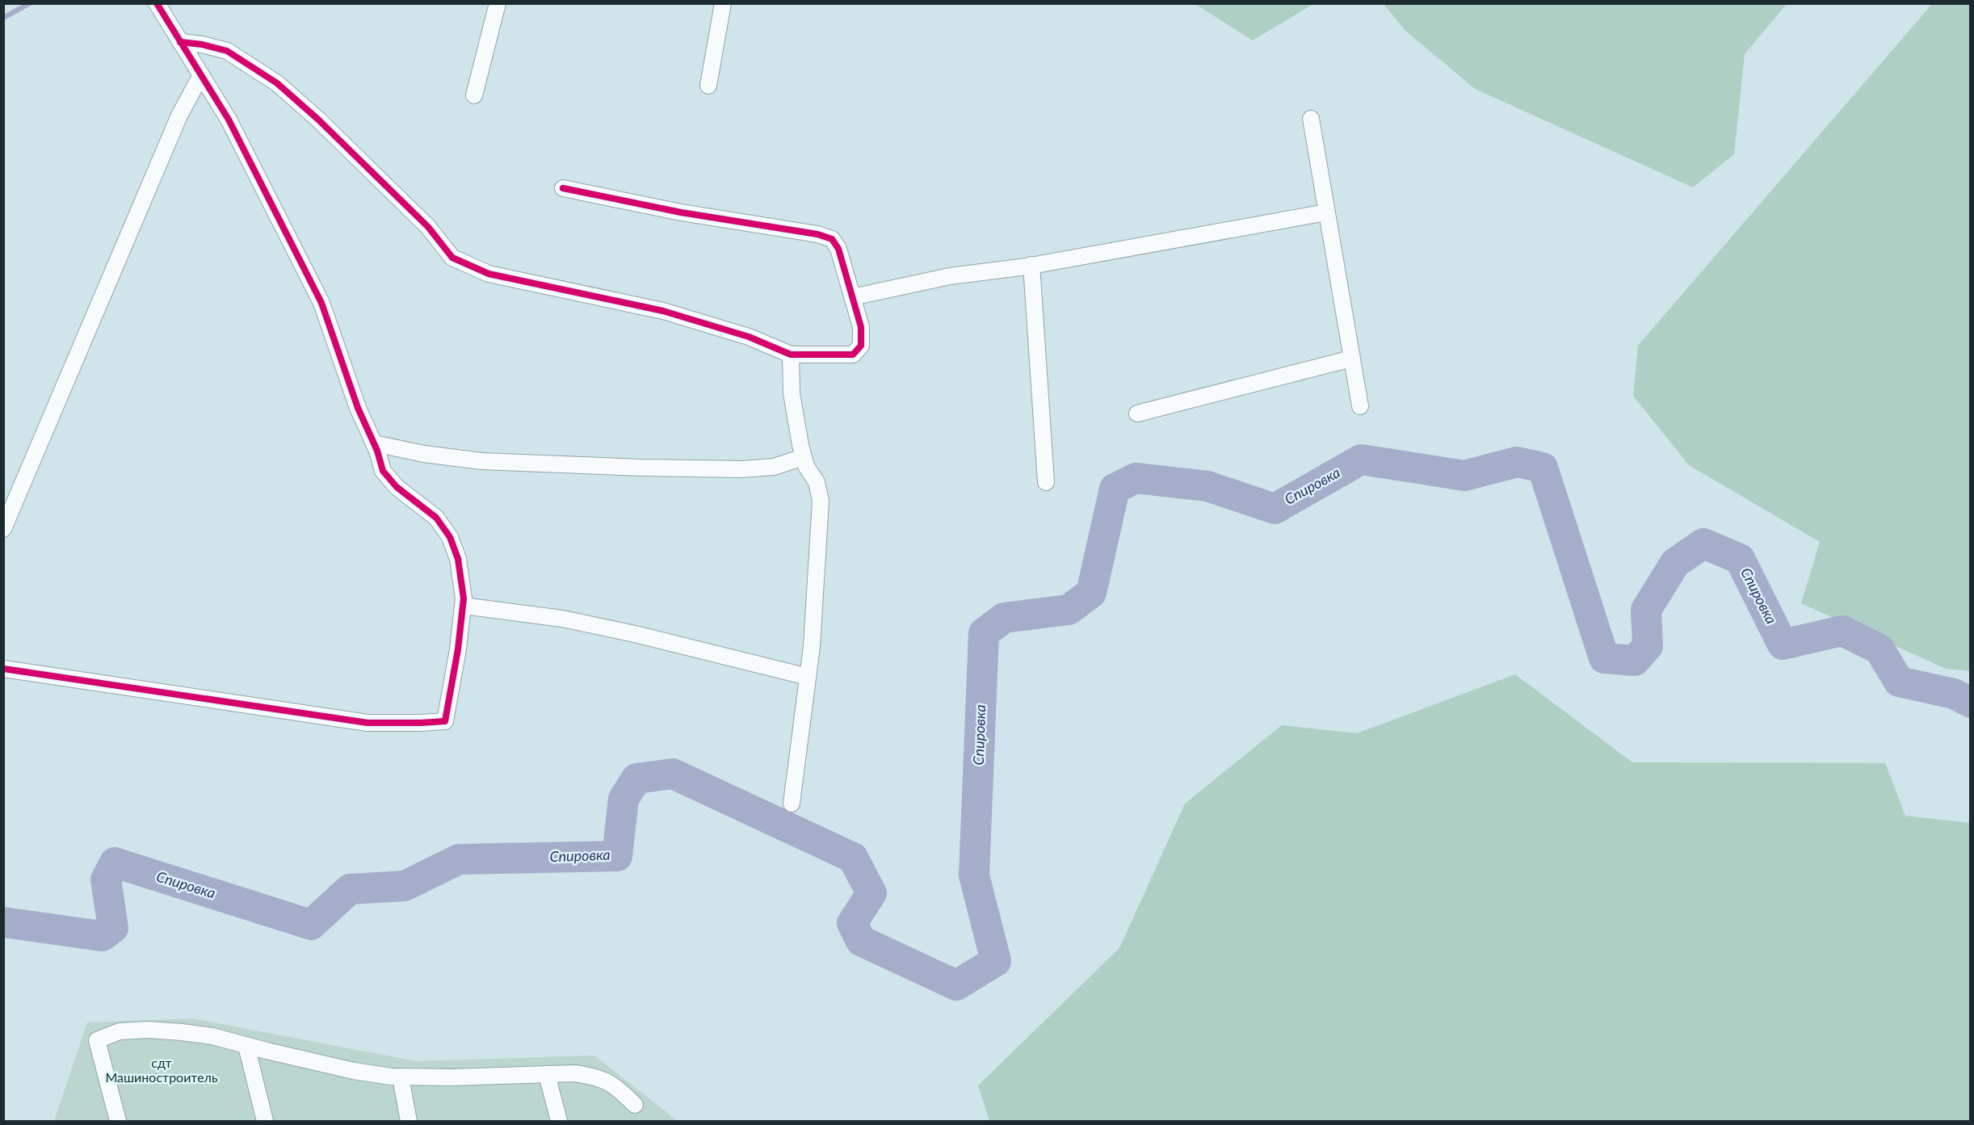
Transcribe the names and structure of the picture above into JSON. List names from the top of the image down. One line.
{"water":["Спировка"],"parks":["сдт Машиностроитель"]}
